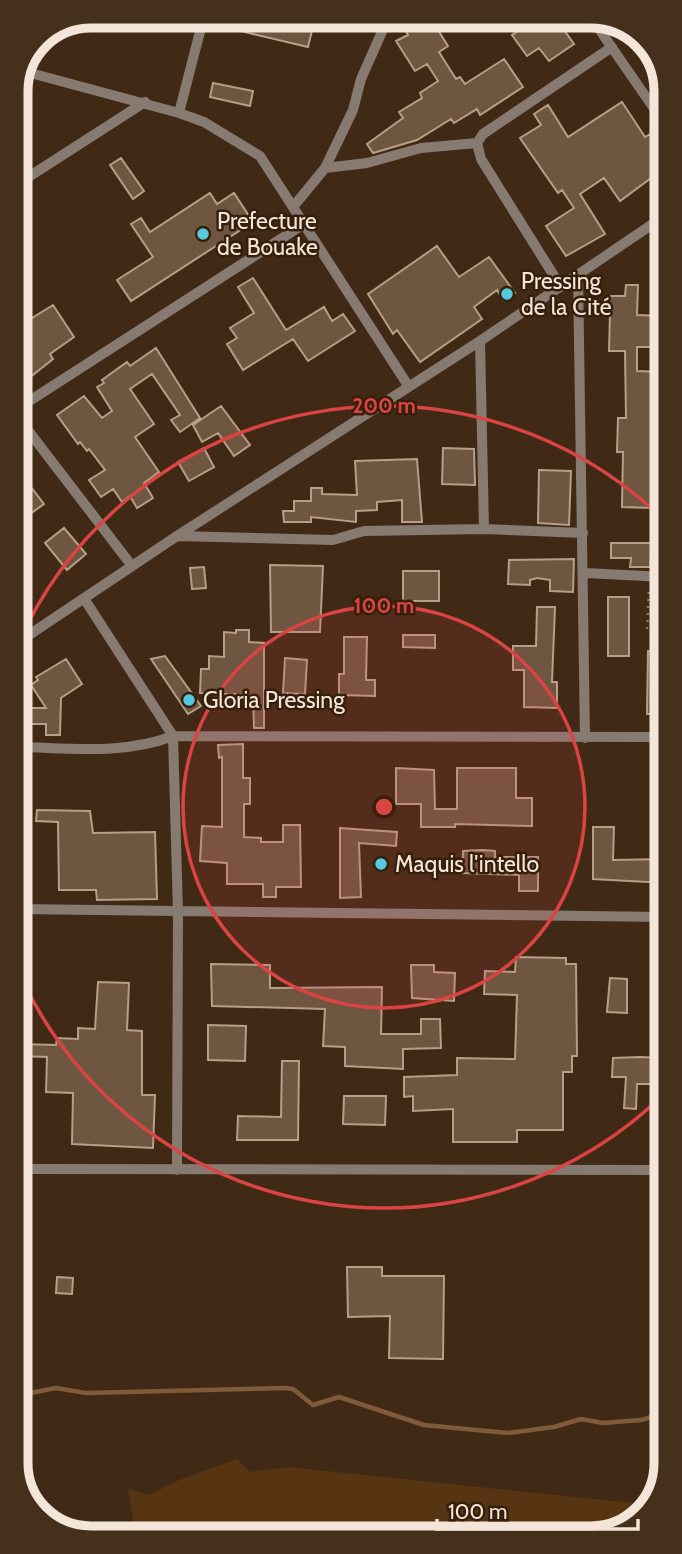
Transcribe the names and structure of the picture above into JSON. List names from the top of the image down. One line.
{"places":["Prefecture de Bouake","Pressing de la Cité","Gloria Pressing","Maquis l'intello"],"scale_bar":"100 m","rings":["200 m","100 m"]}
